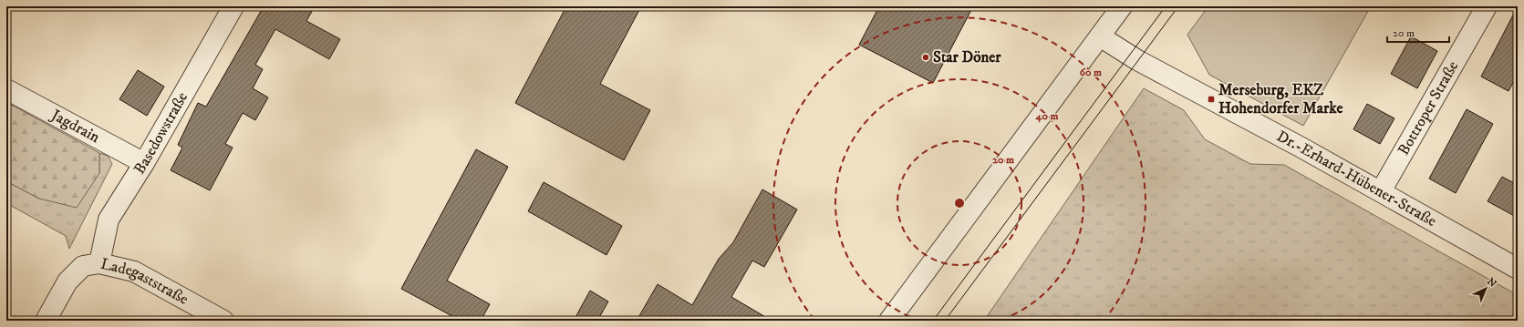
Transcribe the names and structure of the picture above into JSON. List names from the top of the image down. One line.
{"streets":{"street":["Bottroper Straße","Jagdrain","Basedowstraße","Dr.-Erhard-Hübener-Straße","Ladegaststraße"]},"crossings":[["Bottroper Straße","Dr.-Erhard-Hübener-Straße"],["Jagdrain","Basedowstraße"],["Basedowstraße","Ladegaststraße"]],"places":{"other":["Star Döner"],"transit":["Merseburg, EKZ Hohendorfer Marke"]},"scale_bar":"20 m","north":"top right","rings":["60 m","40 m","20 m"]}
